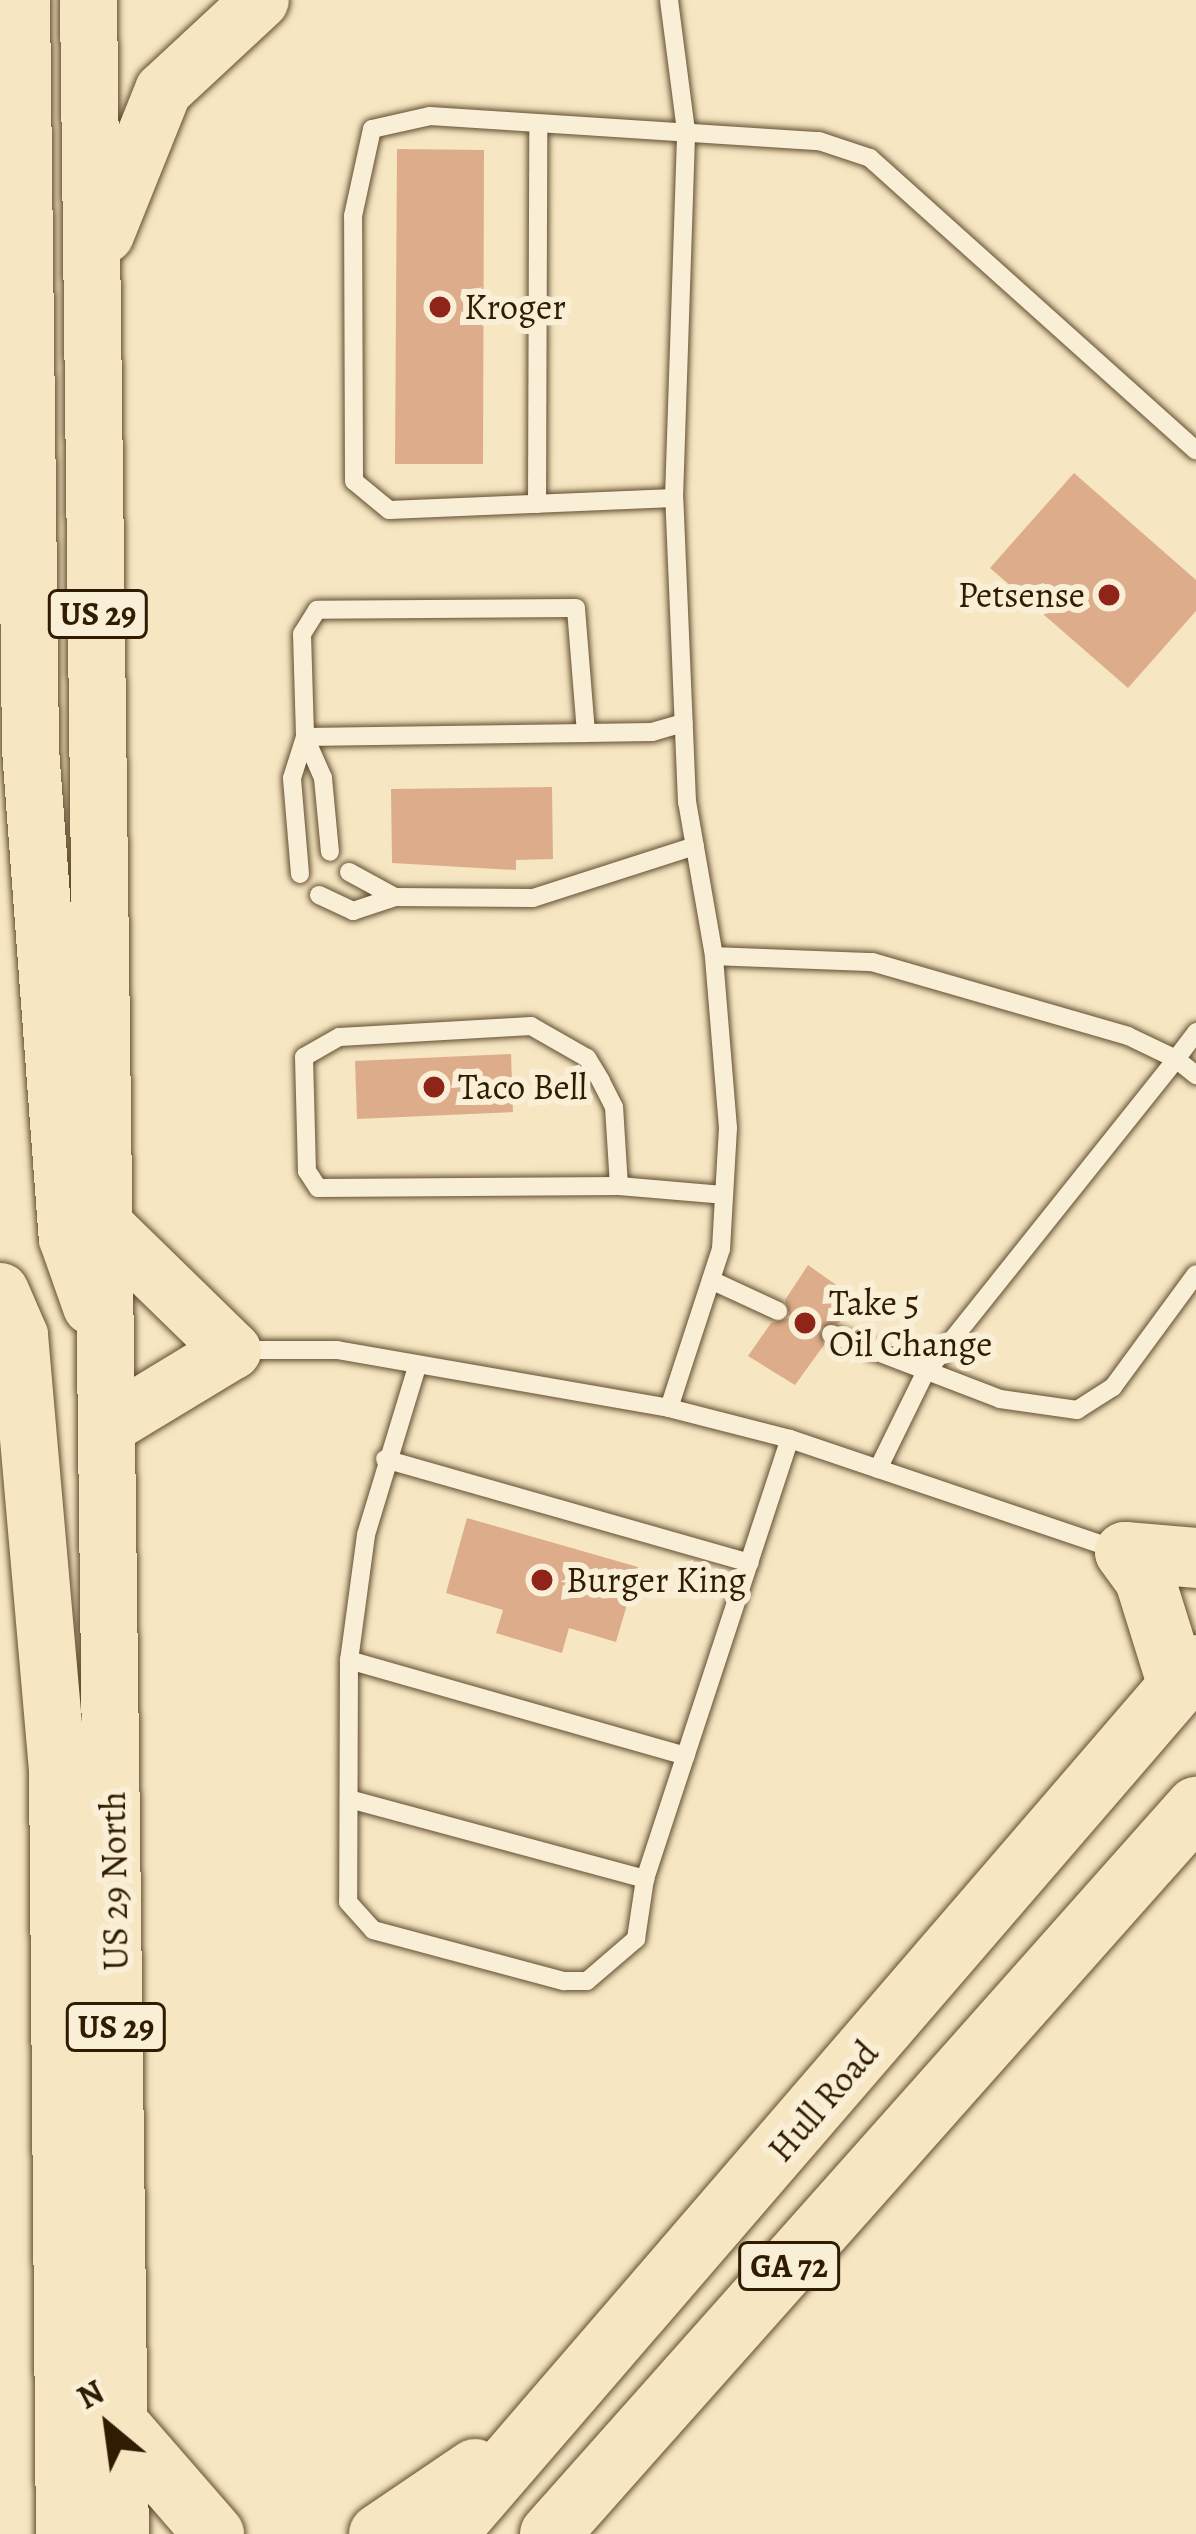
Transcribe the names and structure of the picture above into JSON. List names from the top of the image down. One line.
{"streets":{"highway":["Hull Road","GA 72"],"main road":["US 29","US 29 North"]},"crossings":[["US 29","US 29 North"]],"places":["Kroger","Petsense","Taco Bell","Take 5 Oil Change","Burger King"],"north":"top left"}
